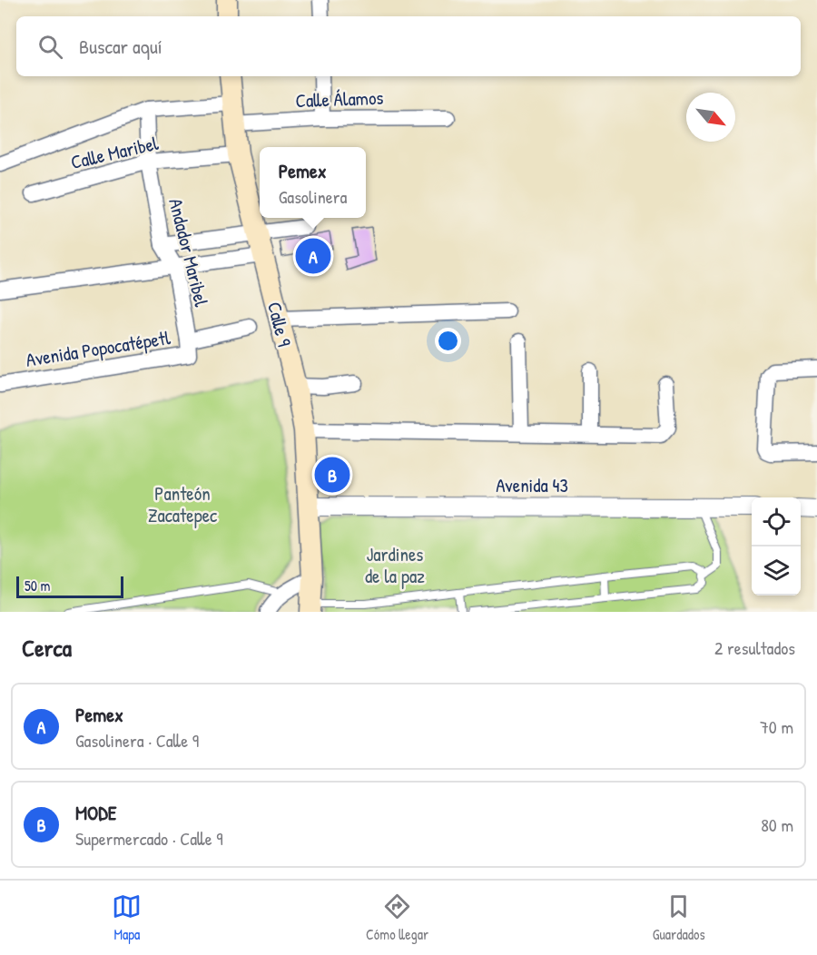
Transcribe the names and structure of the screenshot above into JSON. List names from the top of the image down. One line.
{"streets":{"main road":["Calle 9"],"street":["Calle Álamos","Calle Maribel","Andador Maribel","Avenida Popocatépetl","Avenida 43"]},"crossings":[["Calle Álamos","Calle 9"],["Calle Maribel","Andador Maribel"],["Calle Maribel","Calle 9"],["Andador Maribel","Avenida Popocatépetl"],["Calle 9","Avenida 43"]],"parks":["Panteón Zacatepec","Jardines de la paz"],"scale_bar":"50 m","north":"bottom right","page":{"search":"Buscar aquí","popup":["Pemex","Gasolinera"],"pins":["A","B"],"scale":"50 m","heading":["Cerca","2 resultados"],"list":[{"mark":"A","name":"Pemex","note":"Gasolinera · Calle 9","value":"70 m"},{"mark":"B","name":"MODE","note":"Supermercado · Calle 9","value":"80 m"}],"nav":["Mapa","Cómo llegar","Guardados"]}}
